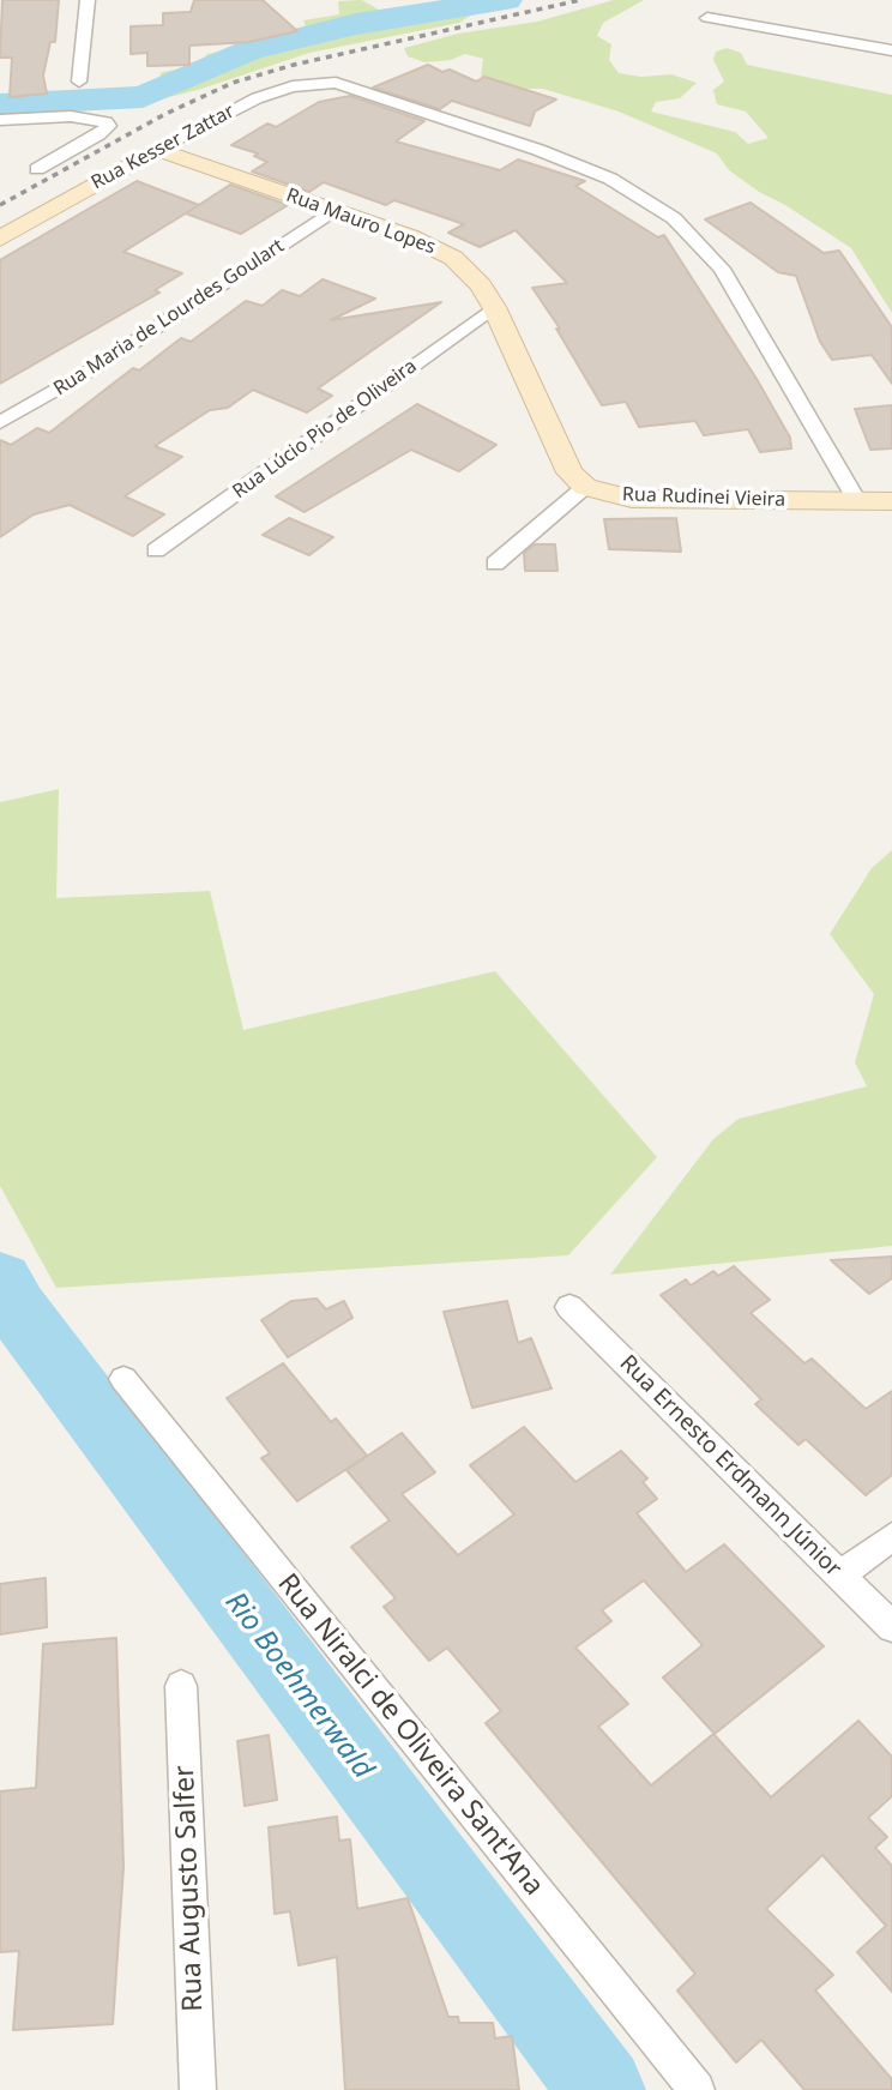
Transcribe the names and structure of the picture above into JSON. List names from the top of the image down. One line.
{"streets":{"street":["Rua Kesser Zattar","Rua Mauro Lopes","Rua Maria de Lourdes Goulart","Rua Lúcio Pio de Oliveira","Rua Rudinei Vieira","Rua Ernesto Erdmann Júnior","Rua Niralci de Oliveira Sant'Ana","Rua Augusto Salfer"]},"crossings":[["Rua Kesser Zattar","Rua Mauro Lopes"],["Rua Kesser Zattar","Rua Rudinei Vieira"],["Rua Mauro Lopes","Rua Maria de Lourdes Goulart"],["Rua Mauro Lopes","Rua Lúcio Pio de Oliveira"],["Rua Mauro Lopes","Rua Rudinei Vieira"]],"water":["Rio Boehmerwald"]}
